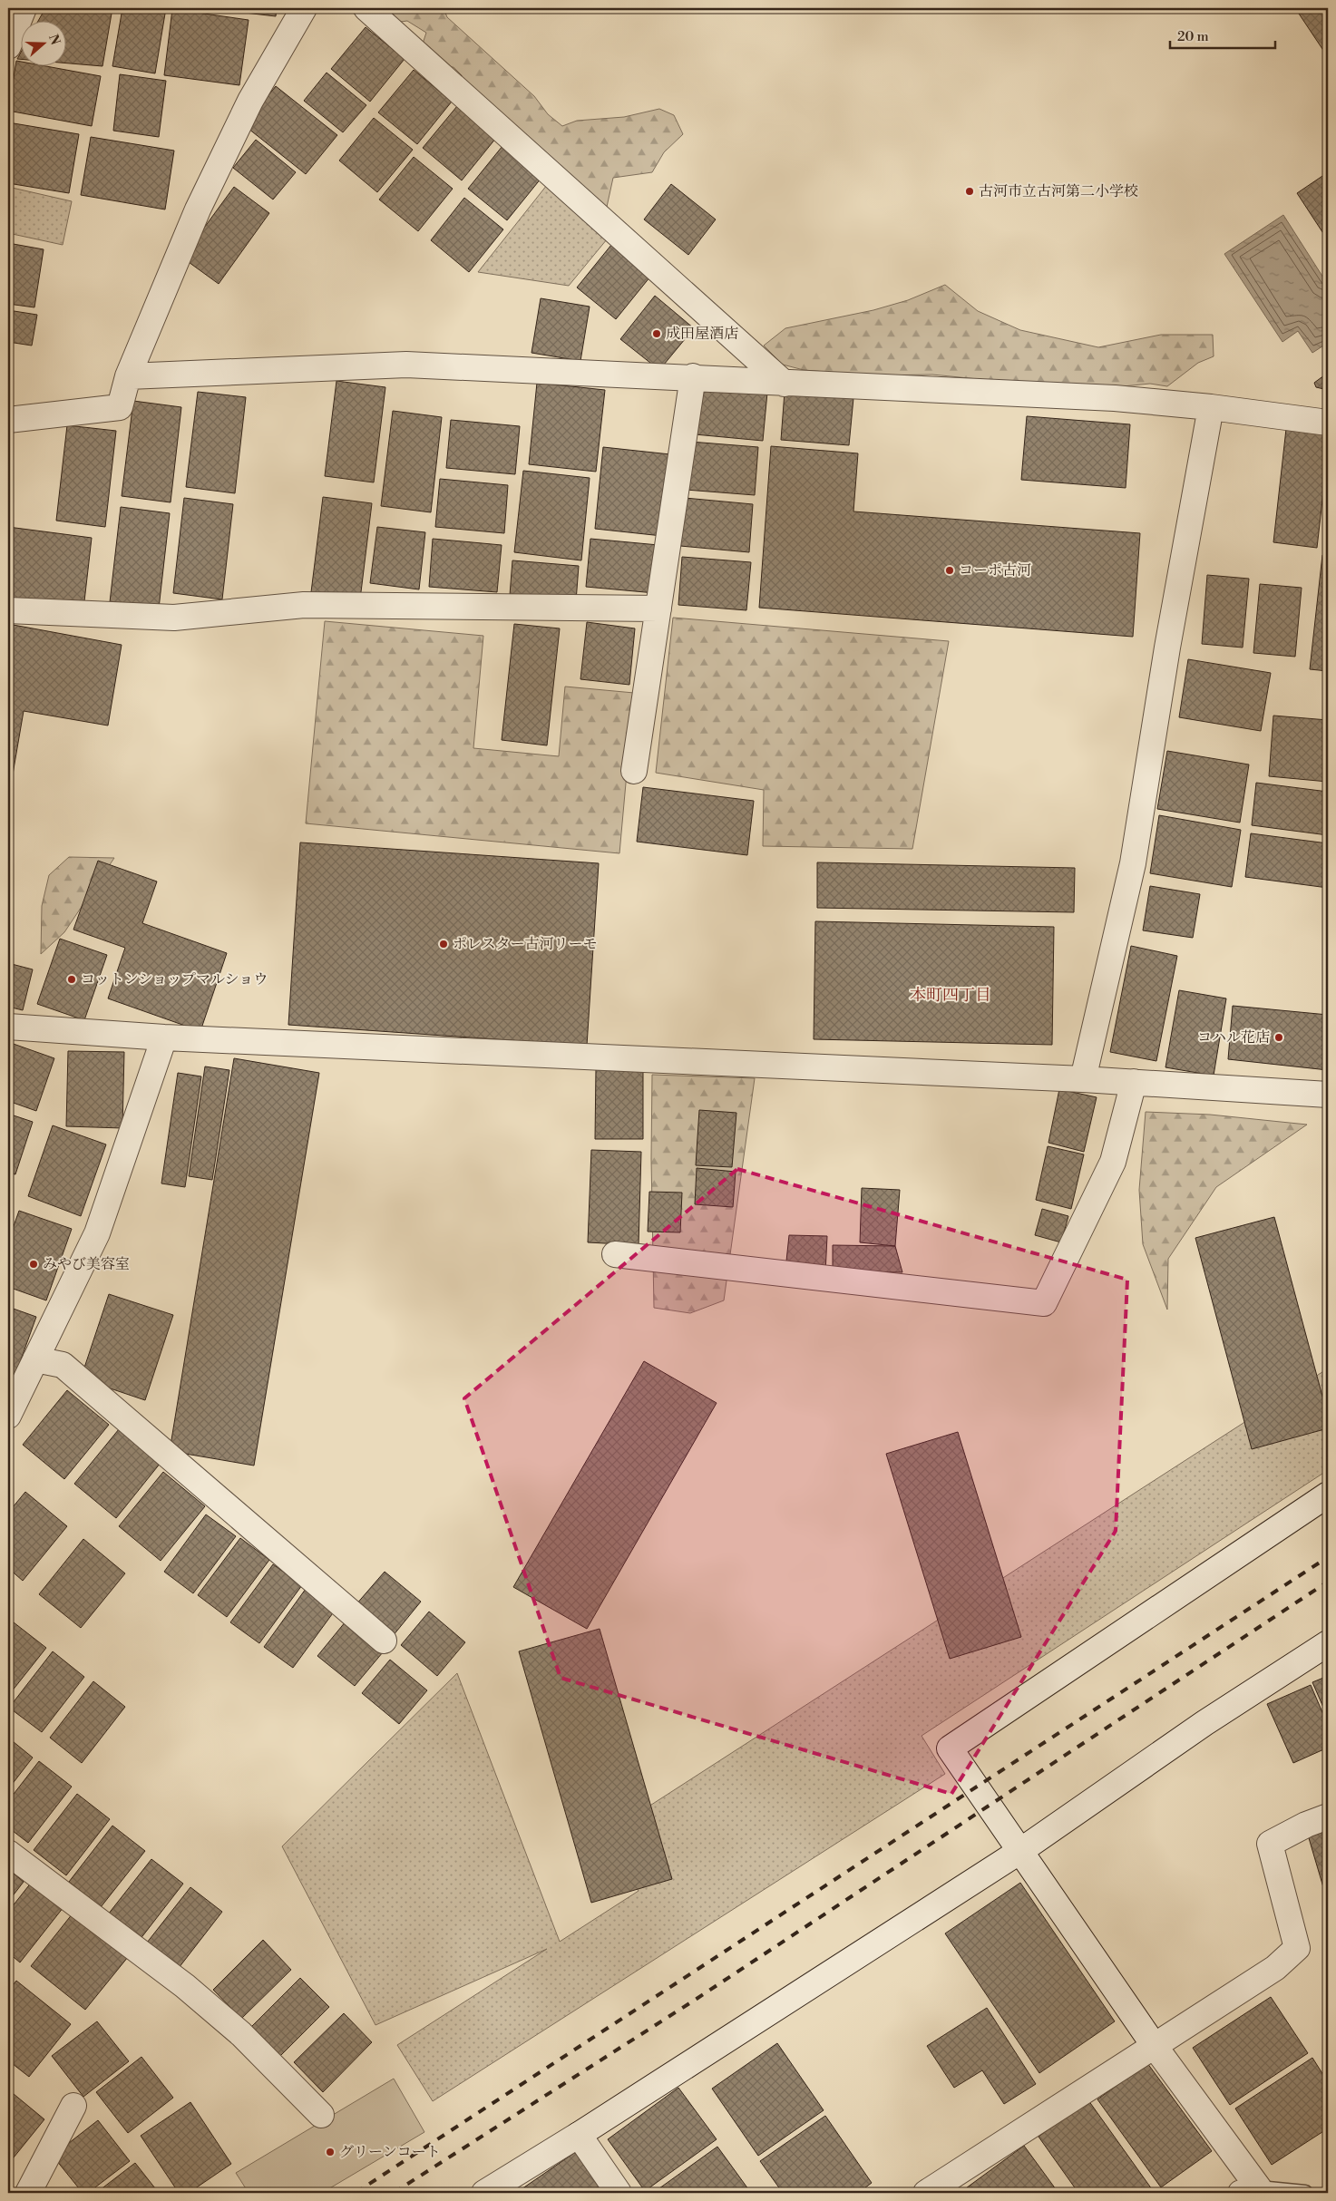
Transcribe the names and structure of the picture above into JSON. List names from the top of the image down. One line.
{"districts":["本町四丁目"],"places":["古河市立古河第二小学校","成田屋酒店","コーポ古河","ポレスター古河リーモ","コットンショップマルショウ","コハル花店","みやび美容室","グリーンコート"],"scale_bar":"20 m","north":"right"}
